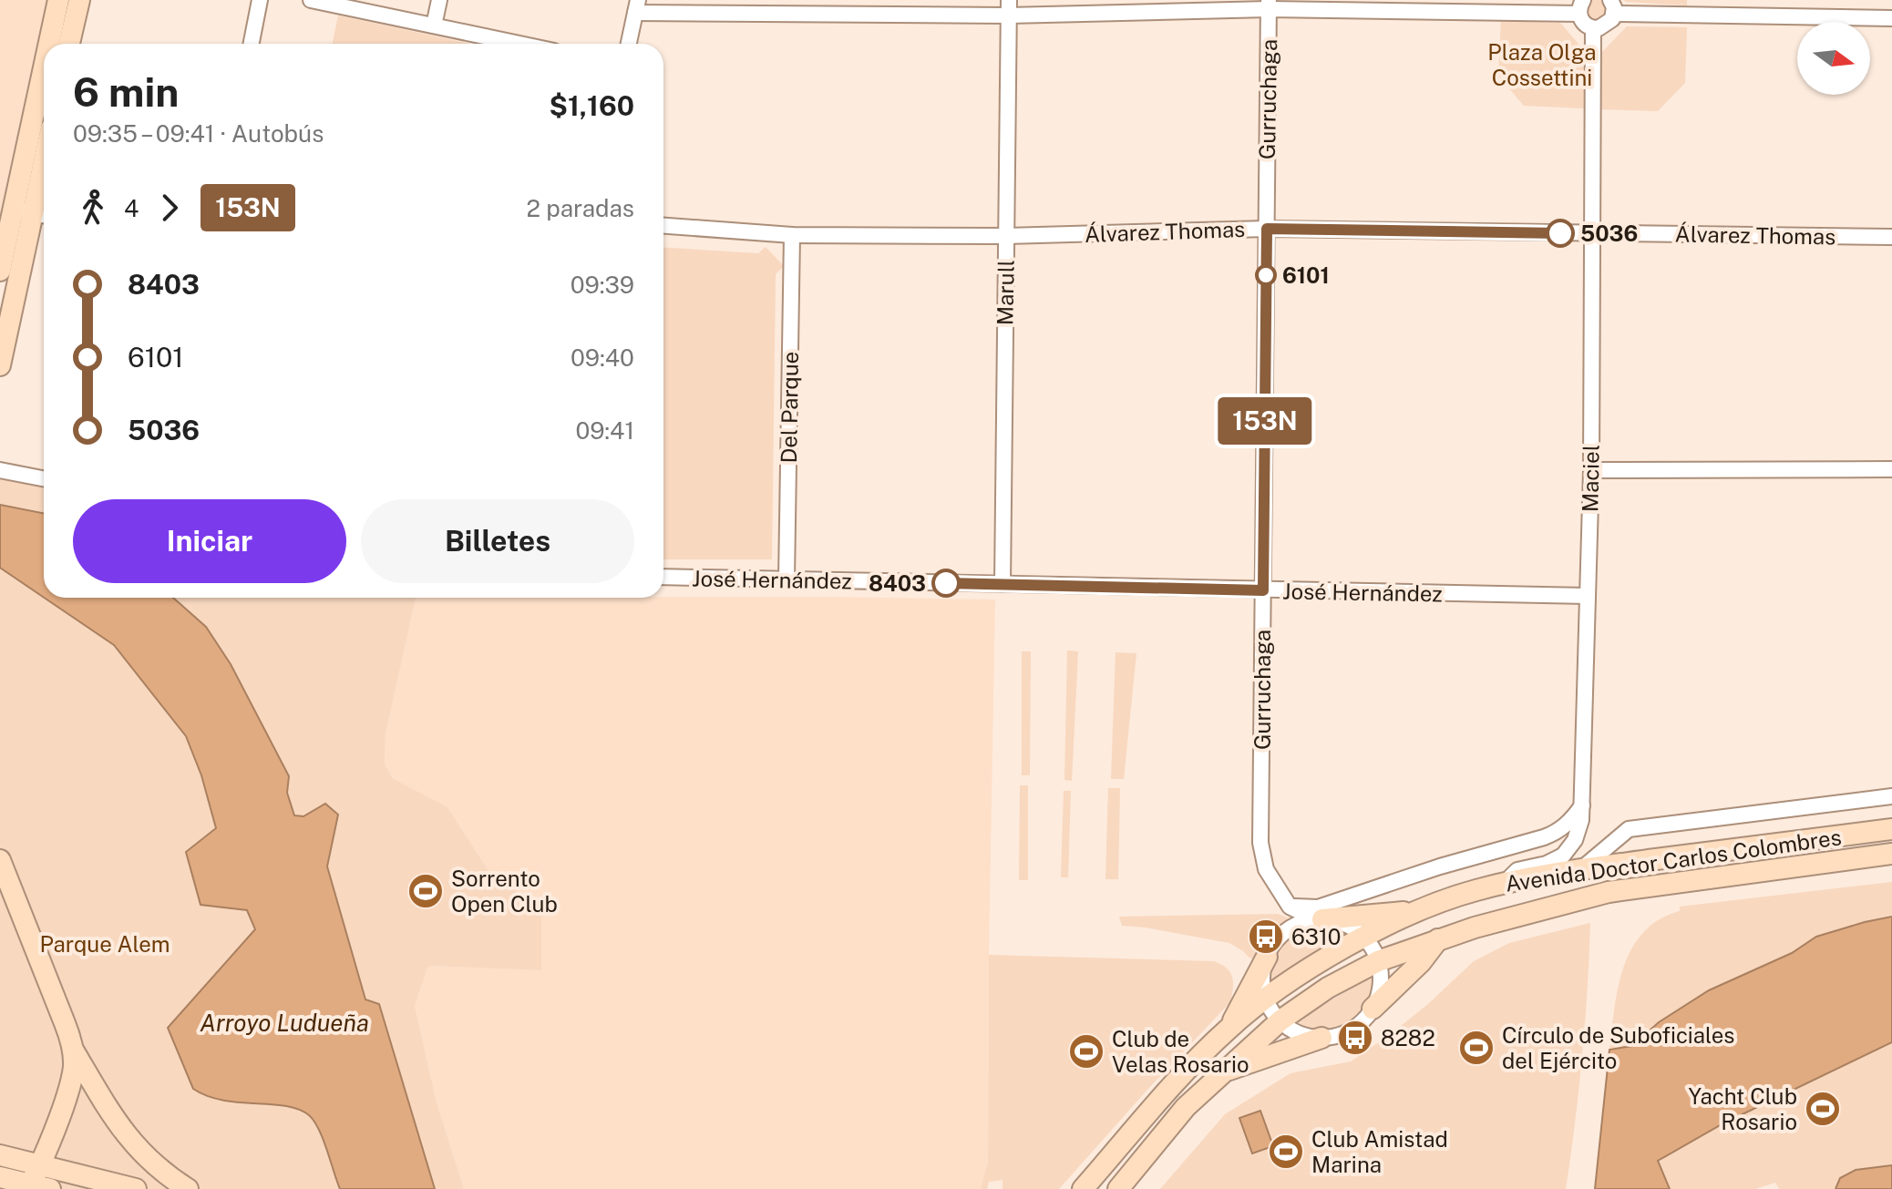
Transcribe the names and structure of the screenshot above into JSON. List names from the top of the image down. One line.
{"streets":{"main road":["Avenida Doctor Carlos Colombres"],"street":["Gurruchaga","Álvarez Thomas","Marull","Del Parque","Maciel","José Hernández"]},"crossings":[["Gurruchaga","Álvarez Thomas"],["Gurruchaga","José Hernández"],["Gurruchaga","Avenida Doctor Carlos Colombres"],["Álvarez Thomas","Marull"],["Álvarez Thomas","Del Parque"],["Álvarez Thomas","Maciel"],["Marull","José Hernández"],["Del Parque","José Hernández"],["Maciel","José Hernández"],["Maciel","Avenida Doctor Carlos Colombres"]],"water":["Arroyo Ludueña"],"parks":["Plaza Olga Cossettini","Parque Alem"],"places":{"other":["5036","6101","8403"],"sports":["Sorrento Open Club","Círculo de Suboficiales del Ejército","Club de Velas Rosario","Yacht Club Rosario","Club Amistad Marina"],"bus stop":["6310","8282"]},"lines":["bus line 153N"],"north":"right","page":{"on_map":"153N","heading":["6 min","09:35 – 09:41 · Autobús","$1,160"],"legs":["4","153N","2 paradas"],"list":[{"name":"8403","value":"09:39"},{"name":"6101","value":"09:40"},{"name":"5036","value":"09:41"}],"buttons":["Iniciar","Billetes"]}}
